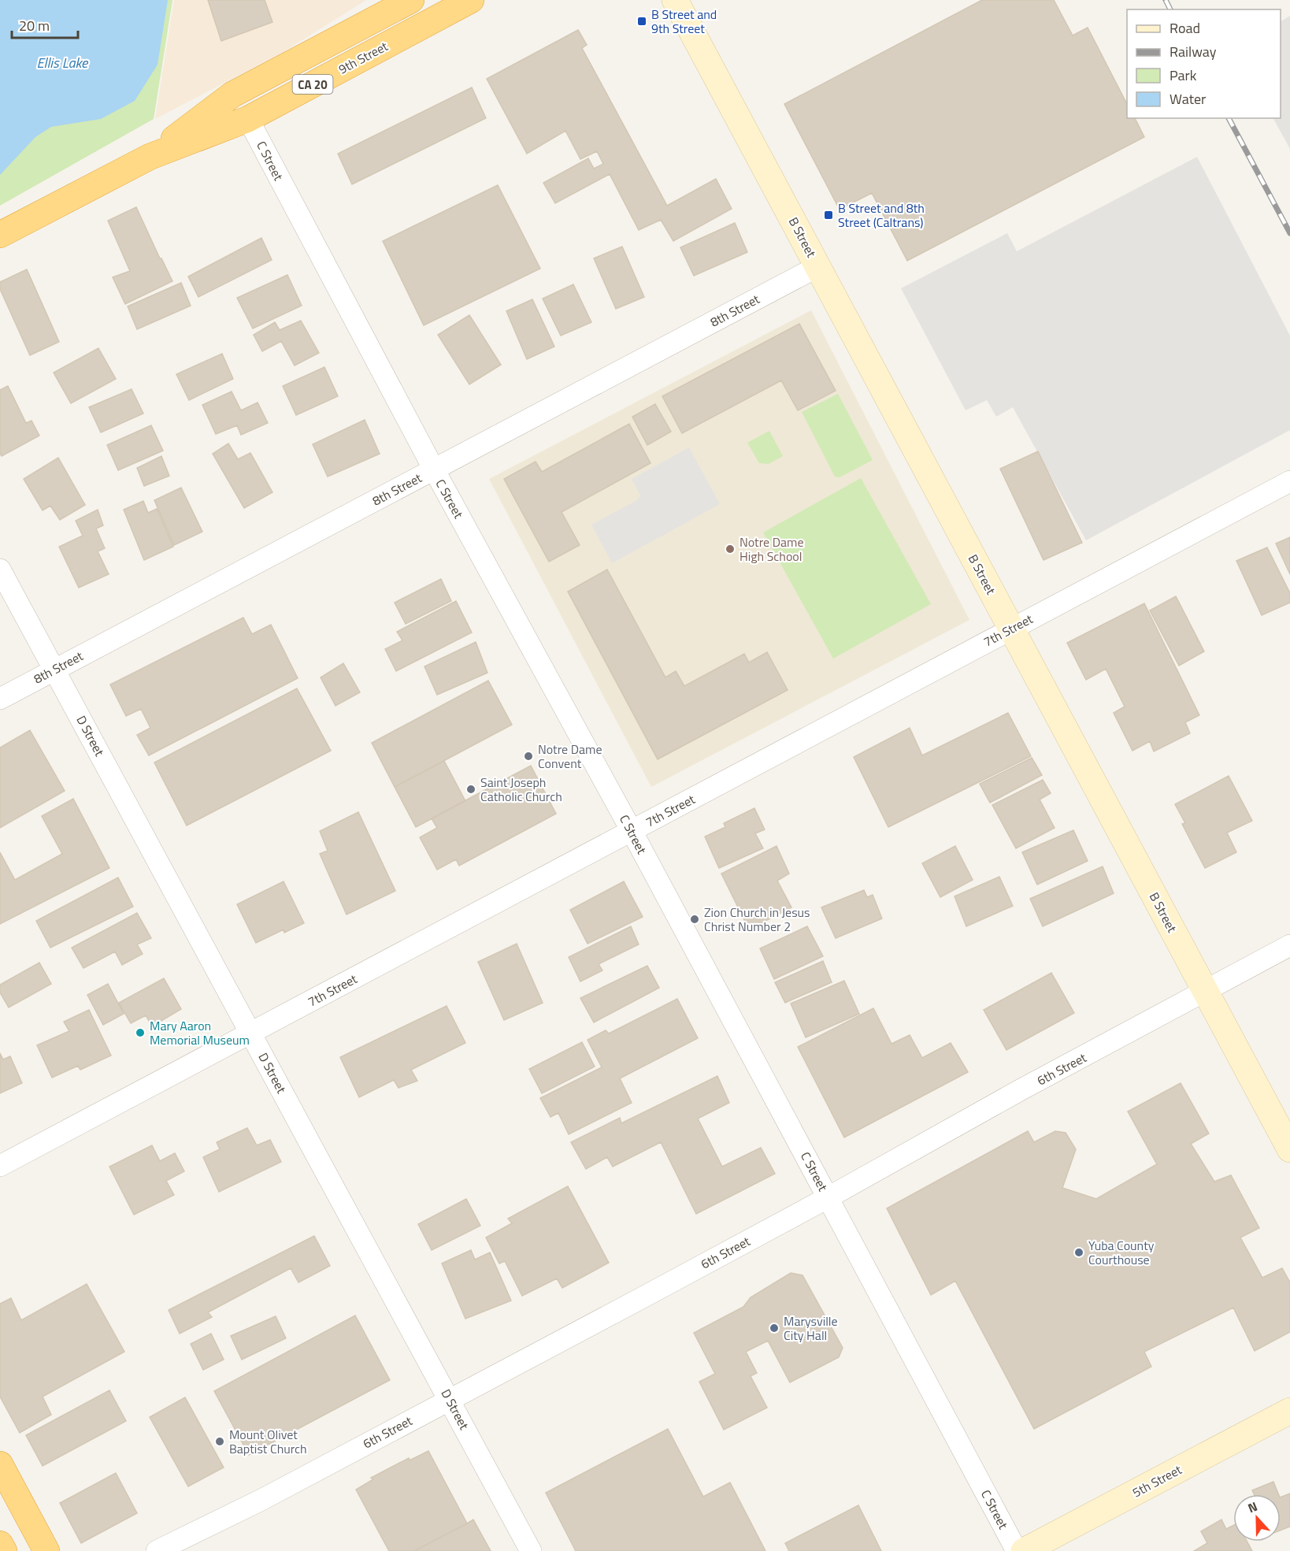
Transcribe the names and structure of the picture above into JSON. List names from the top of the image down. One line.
{"streets":{"highway":["9th Street","CA 20"],"main road":["B Street","5th Street"],"street":["C Street","8th Street","7th Street","D Street","6th Street"]},"crossings":[["9th Street","C Street"],["C Street","8th Street"],["C Street","7th Street"],["C Street","6th Street"],["B Street","8th Street"],["B Street","7th Street"],["B Street","6th Street"],["8th Street","D Street"],["7th Street","D Street"],["D Street","6th Street"]],"water":["Ellis Lake"],"places":{"transit":["B Street and 9th Street","B Street and 8th Street (Caltrans)"],"other":["Notre Dame High School","Notre Dame Convent","Saint Joseph Catholic Church","Zion Church in Jesus Christ Number 2","Mary Aaron Memorial Museum","Yuba County Courthouse","Marysville City Hall","Mount Olivet Baptist Church"]},"legend":["Road","Railway","Park","Water"],"scale_bar":"20 m","north":"top"}
